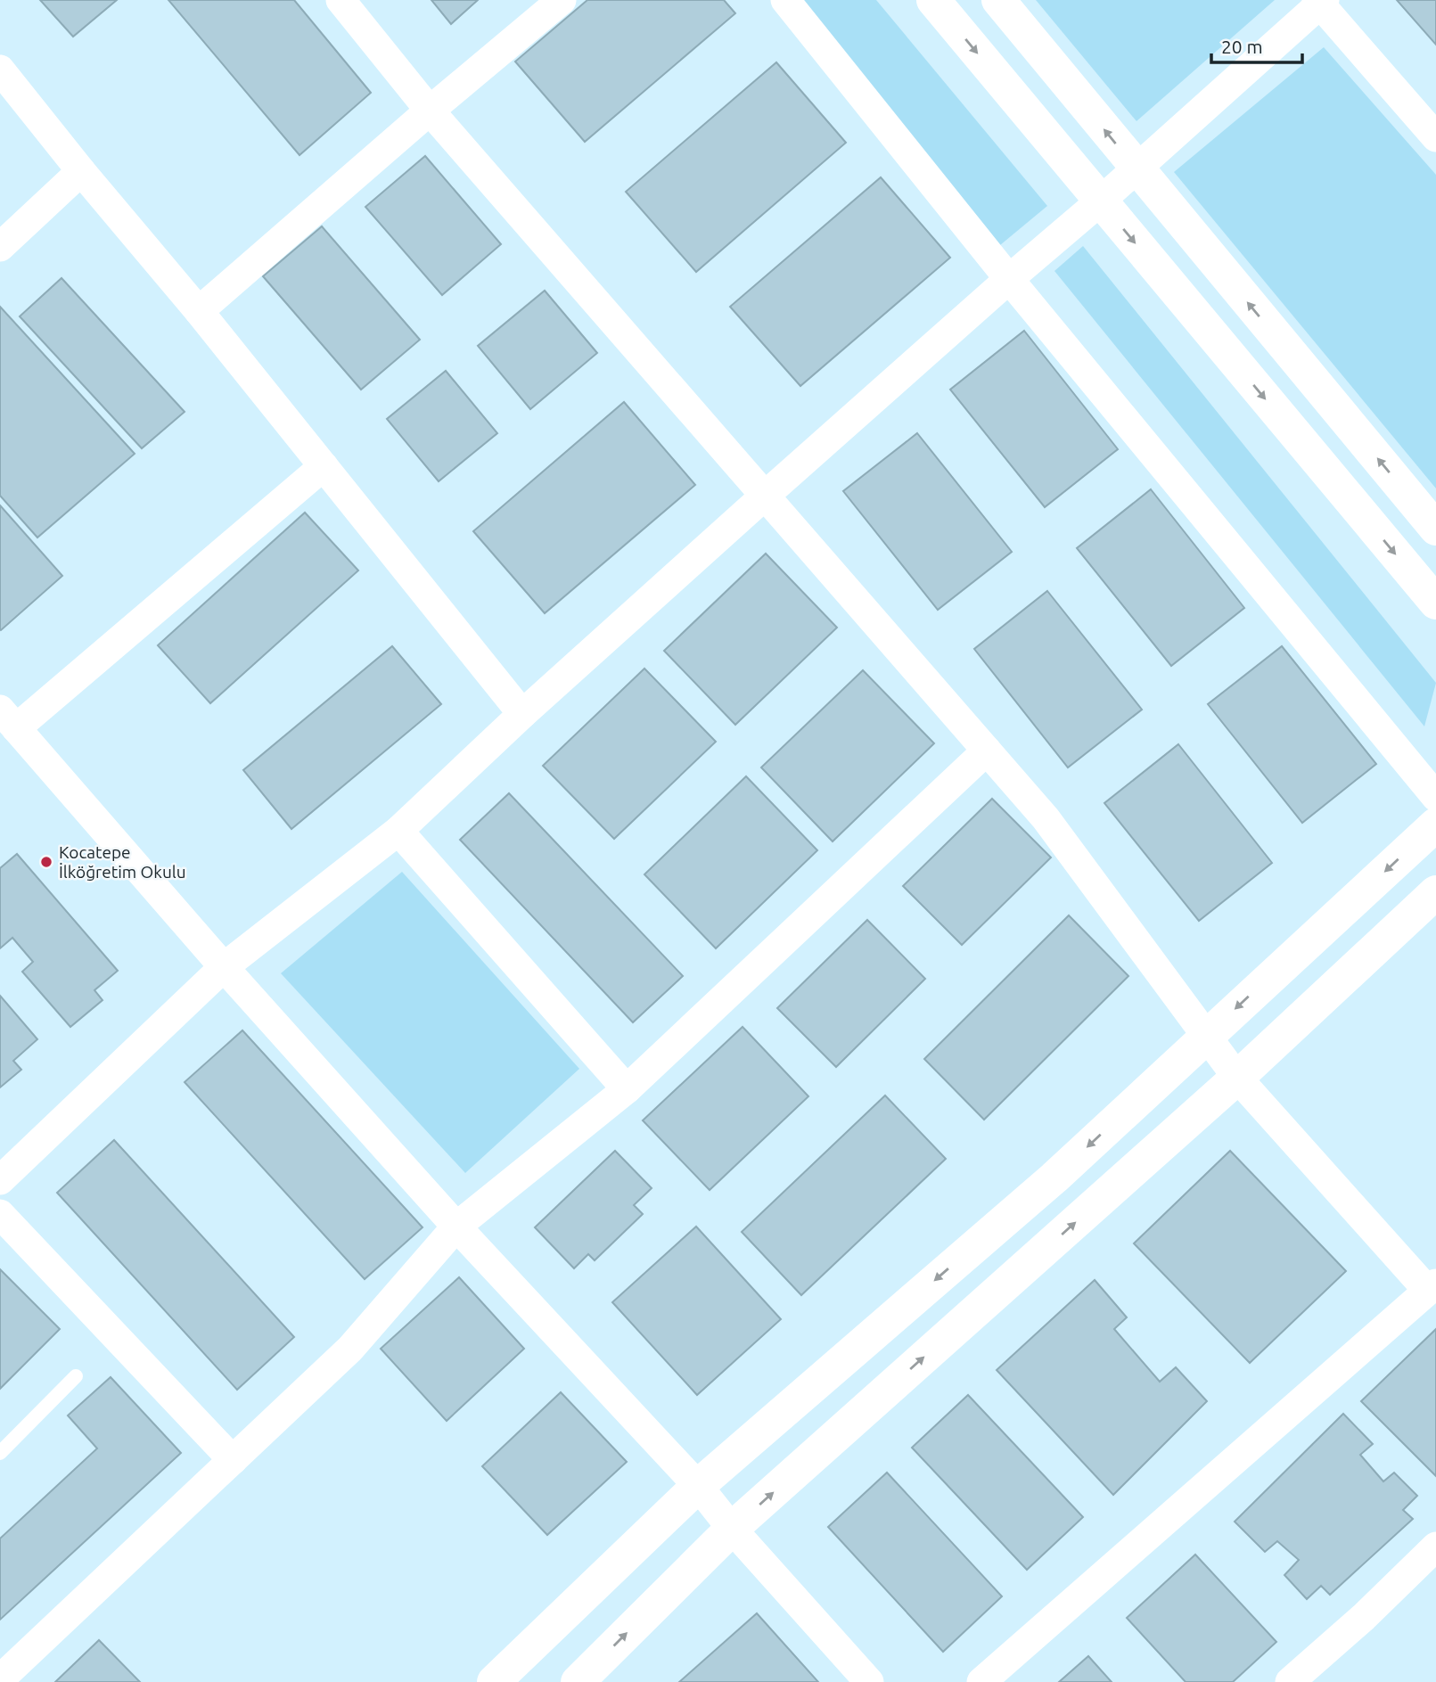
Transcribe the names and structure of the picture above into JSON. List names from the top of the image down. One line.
{"places":["Kocatepe İlköğretim Okulu"],"scale_bar":"20 m"}
